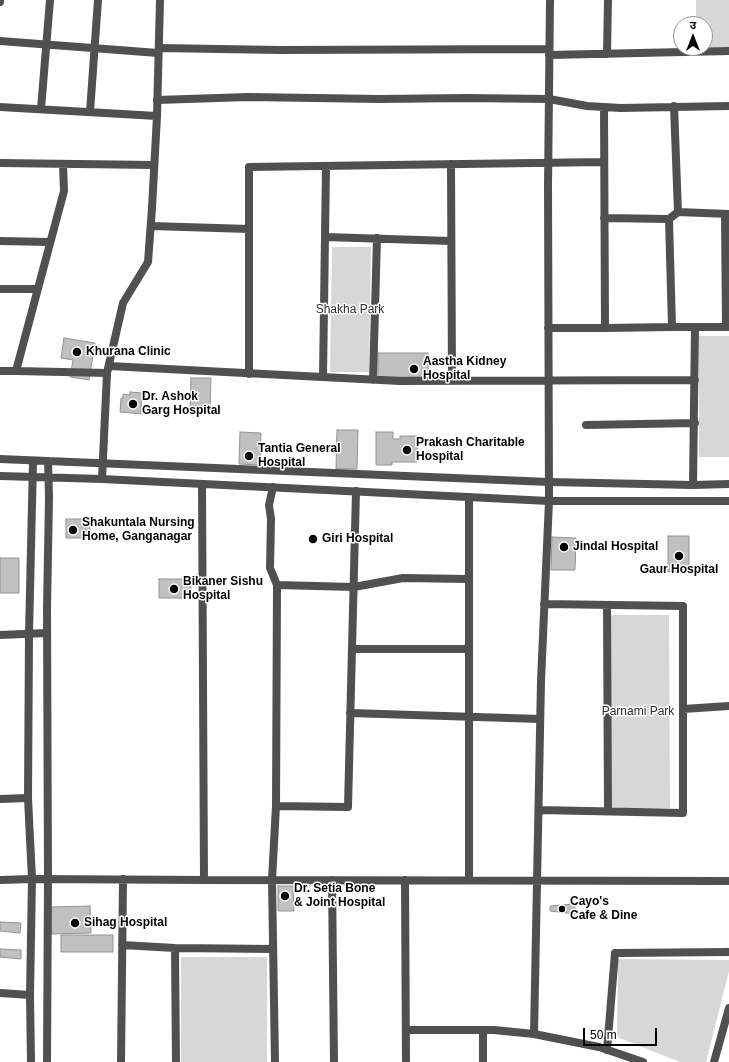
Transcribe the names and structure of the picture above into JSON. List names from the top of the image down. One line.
{"parks":["Shakha Park","Parnami Park"],"places":["Khurana Clinic","Aastha Kidney Hospital","Dr. Ashok Garg Hospital","Prakash Charitable Hospital","Tantia General Hospital","Shakuntala Nursing Home, Ganganagar","Giri Hospital","Jindal Hospital","Gaur Hospital","Bikaner Sishu Hospital","Dr. Setia Bone & Joint Hospital","Cayo's Cafe & Dine","Sihag Hospital"],"scale_bar":"50 m","north":"top"}
